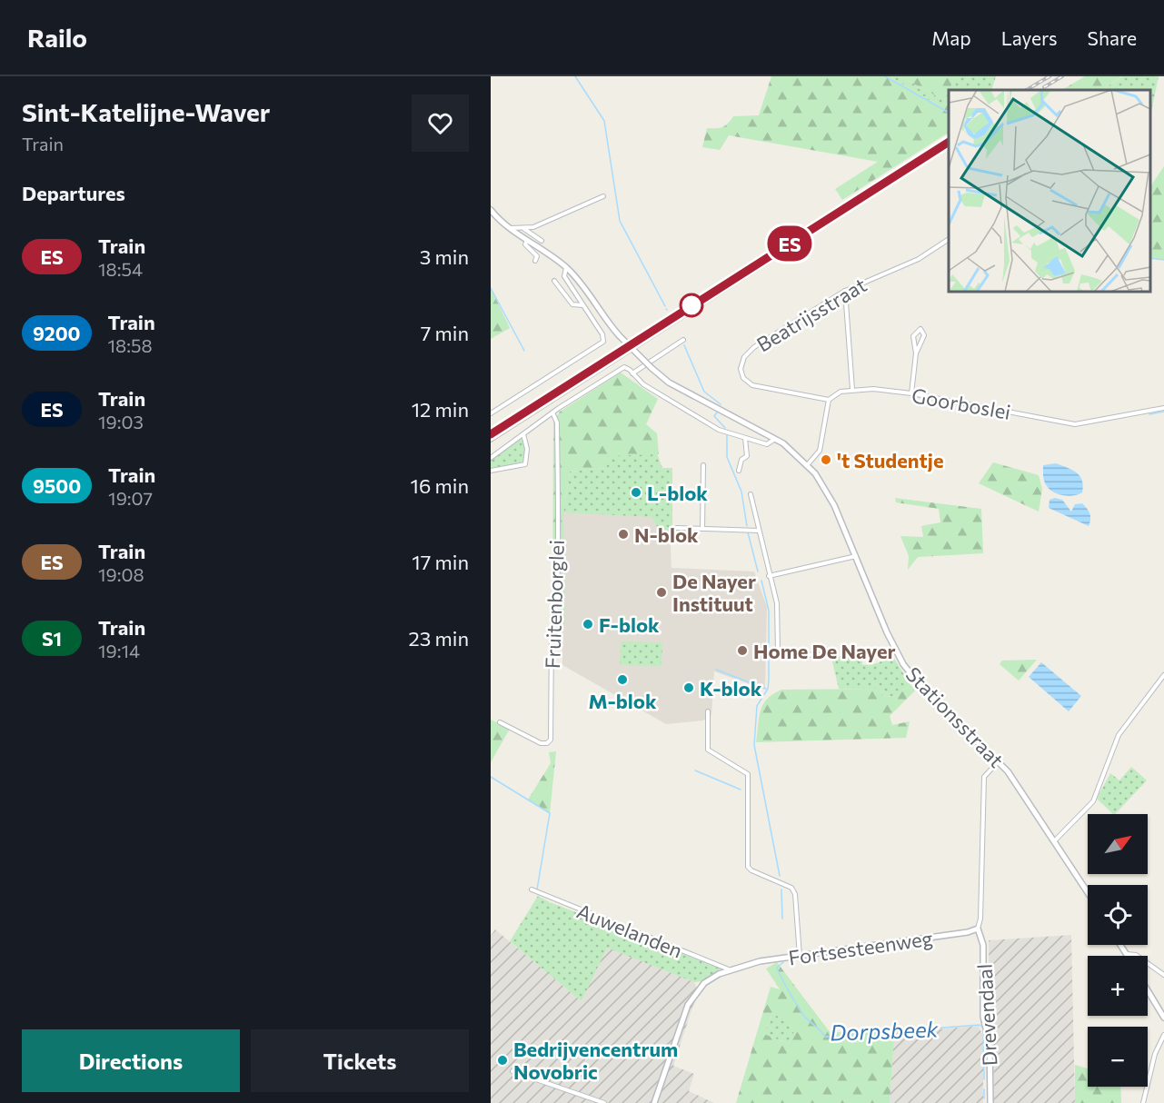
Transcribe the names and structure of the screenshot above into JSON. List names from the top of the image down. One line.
{"streets":{"street":["Beatrijsstraat","Goorboslei","Fruitenborglei","Stationsstraat","Auwelanden","Fortsesteenweg","Drevendaal"]},"crossings":[["Beatrijsstraat","Goorboslei"],["Auwelanden","Fortsesteenweg"],["Fortsesteenweg","Drevendaal"]],"water":["Dorpsbeek"],"places":["'t Studentje","L-blok","N-blok","De Nayer Instituut","F-blok","Home De Nayer","M-blok","K-blok","Bedrijvencentrum Novobric"],"north":"top right","page":{"header":"Railo","nav":["Map","Layers","Share"],"heading":[["Sint-Katelijne-Waver","Train"],"Departures"],"on_map":"ES","list":[{"mark":"ES","name":"Train","note":"18:54","value":"3 min"},{"mark":"9200","name":"Train","note":"18:58","value":"7 min"},{"mark":"ES","name":"Train","note":"19:03","value":"12 min"},{"mark":"9500","name":"Train","note":"19:07","value":"16 min"},{"mark":"ES","name":"Train","note":"19:08","value":"17 min"},{"mark":"S1","name":"Train","note":"19:14","value":"23 min"}],"map_buttons":["+","−"],"buttons":["Directions","Tickets"]}}
